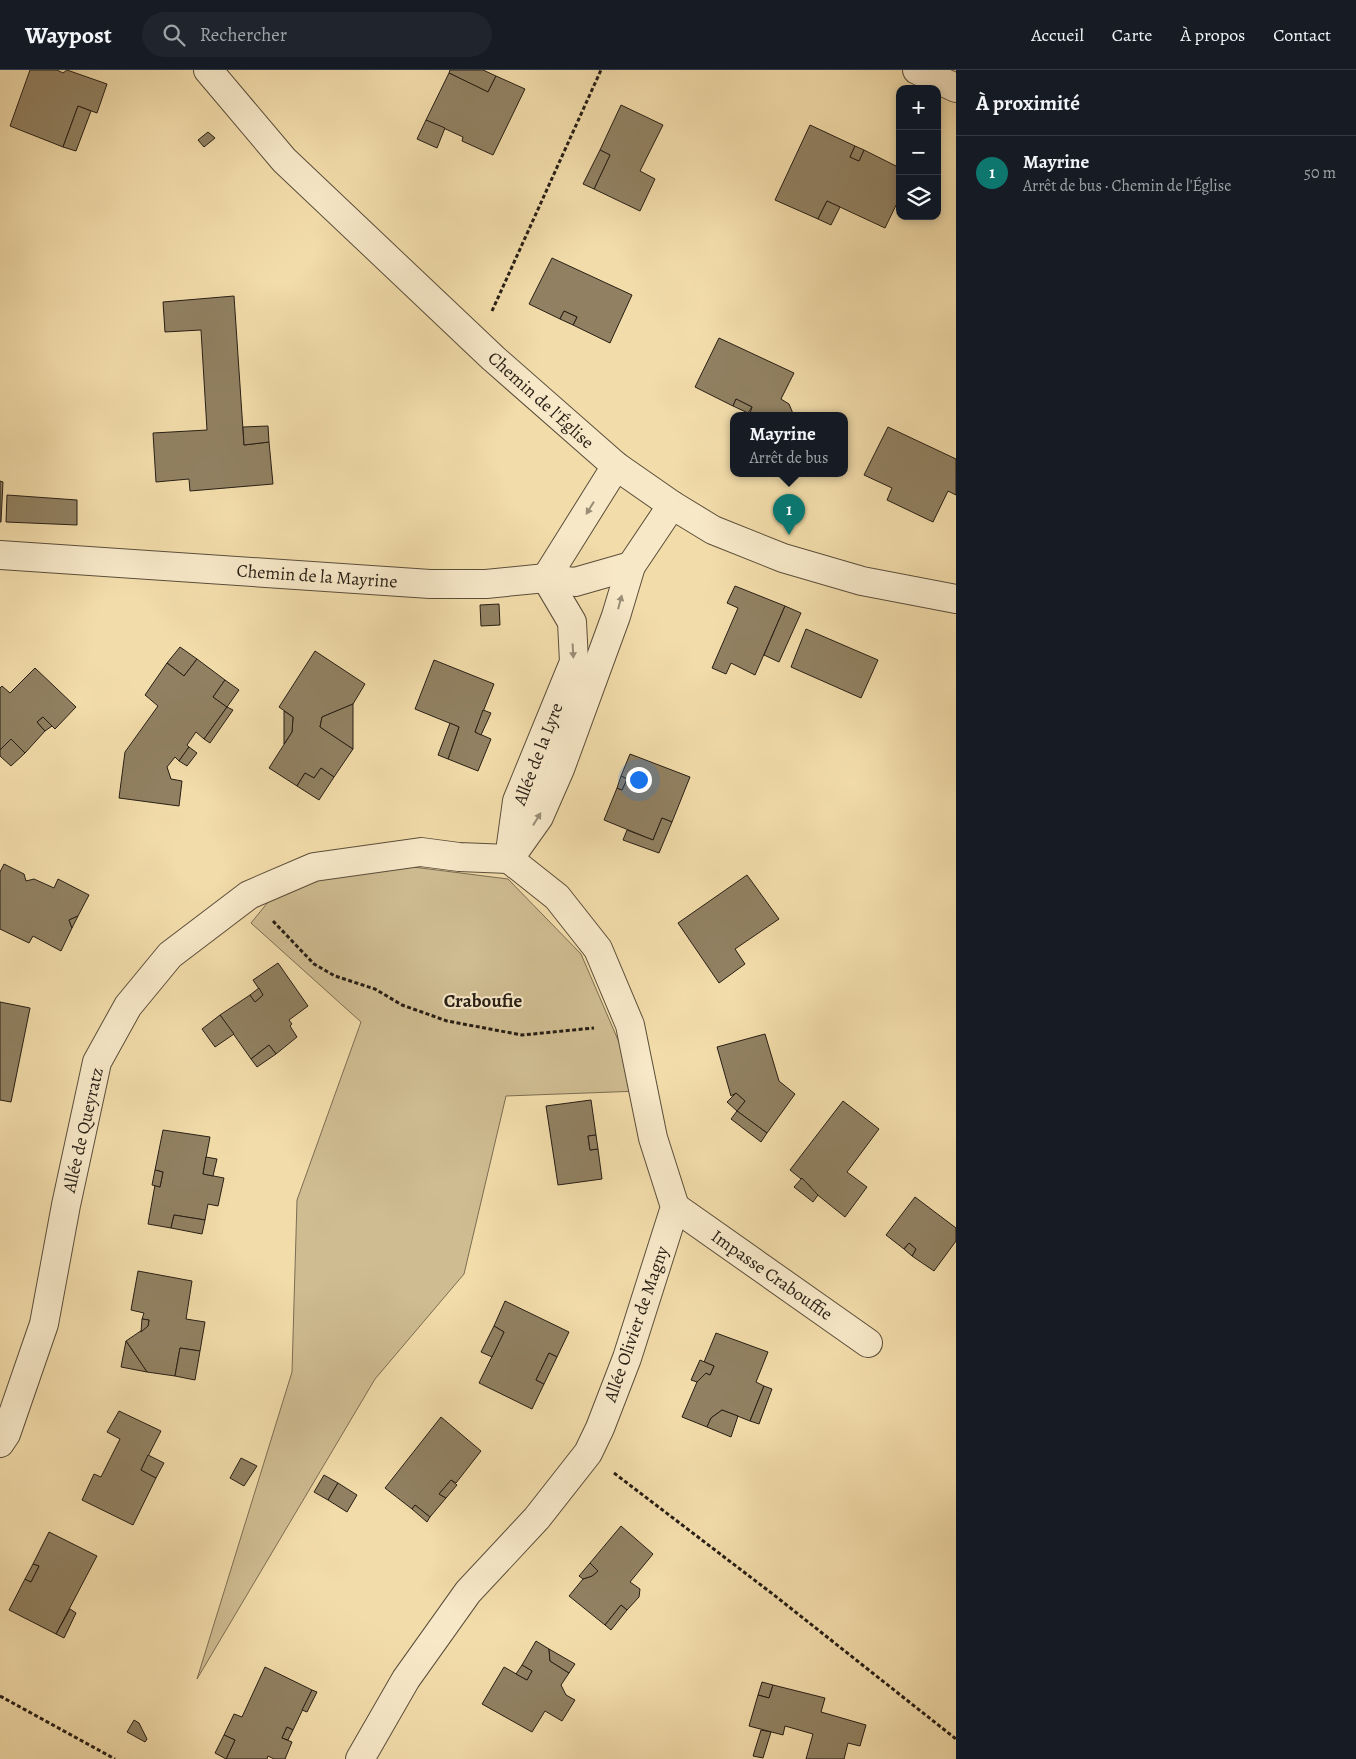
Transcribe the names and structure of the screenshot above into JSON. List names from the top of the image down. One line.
{"streets":{"street":["Chemin de l'Église","Chemin de la Mayrine","Allée de la Lyre","Allée de Queyratz","Impasse Crabouffie","Allée Olivier de Magny"]},"crossings":[["Chemin de l'Église","Allée de la Lyre"],["Chemin de la Mayrine","Allée de la Lyre"],["Allée de la Lyre","Allée de Queyratz"],["Impasse Crabouffie","Allée Olivier de Magny"]],"districts":["Craboufie"],"page":{"header":"Waypost","search":"Rechercher","nav":["Accueil","Carte","À propos","Contact"],"heading":"À proximité","map_buttons":["+","−"],"list":[{"mark":"1","name":"Mayrine","note":"Arrêt de bus · Chemin de l'Église","value":"50 m"}],"popup":["Mayrine","Arrêt de bus"],"pins":"1"}}
